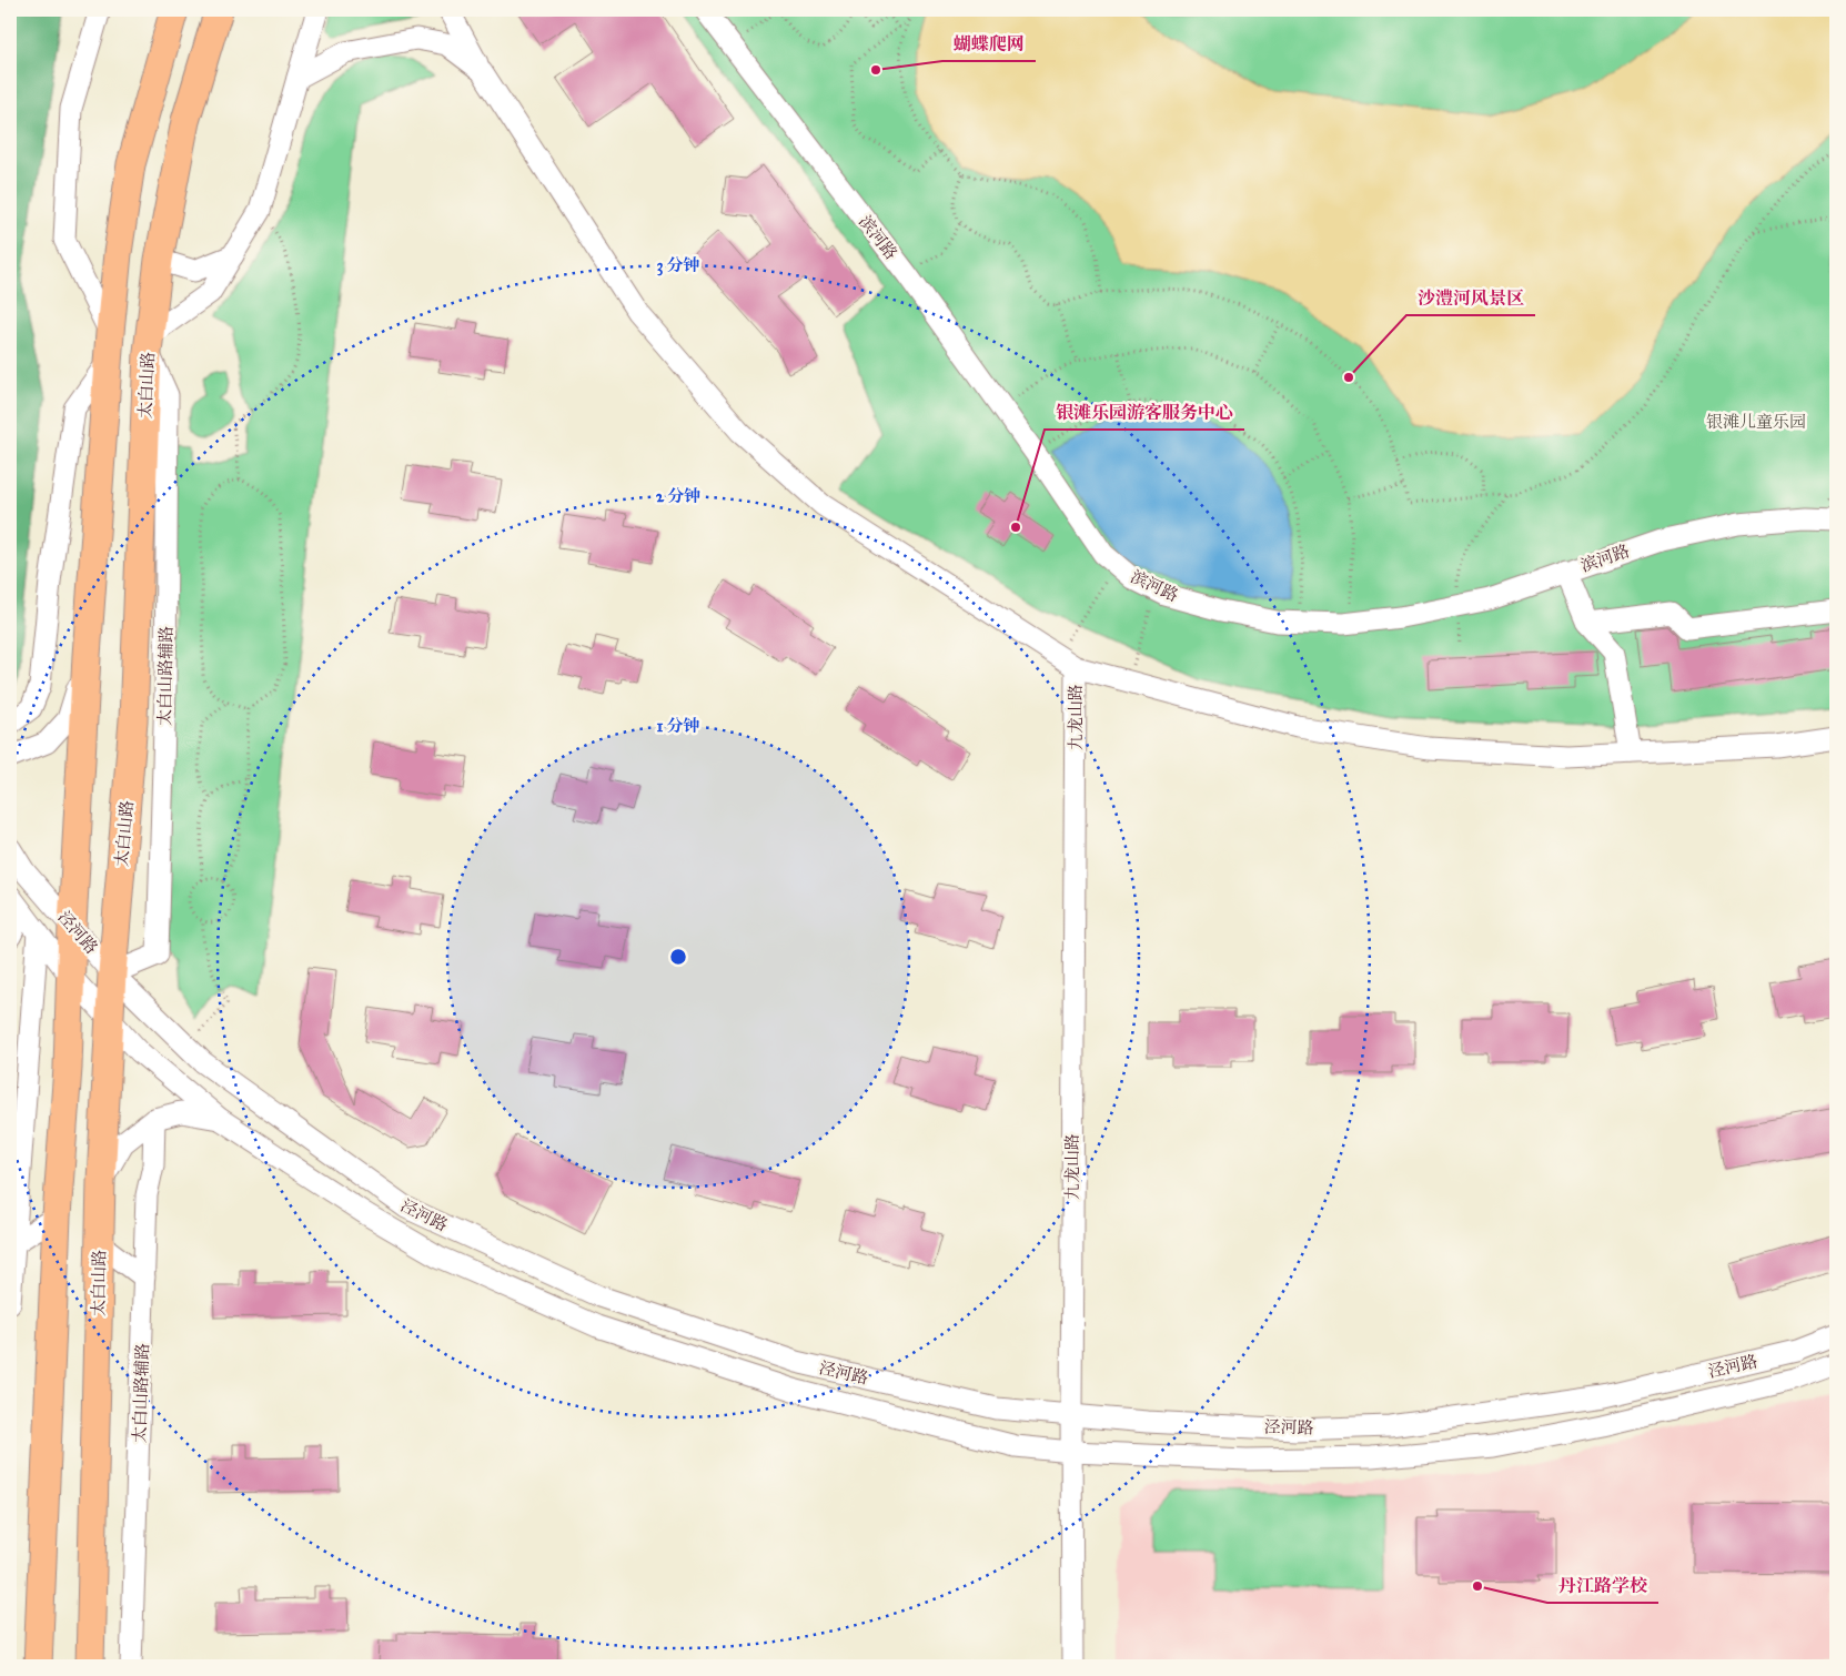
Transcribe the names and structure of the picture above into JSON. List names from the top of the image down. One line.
{"streets":{"main road":["太白山路"],"street":["滨河路","太白山路辅路","九龙山路","泾河路"]},"crossings":[["太白山路","太白山路辅路"],["太白山路","泾河路"],["太白山路辅路","泾河路"],["九龙山路","泾河路"]],"parks":["银滩儿童乐园"],"places":["蝴蝶爬网","沙澧河风景区","银滩乐园游客服务中心","丹江路学校"],"rings":["3 分钟","2 分钟","1 分钟"]}
